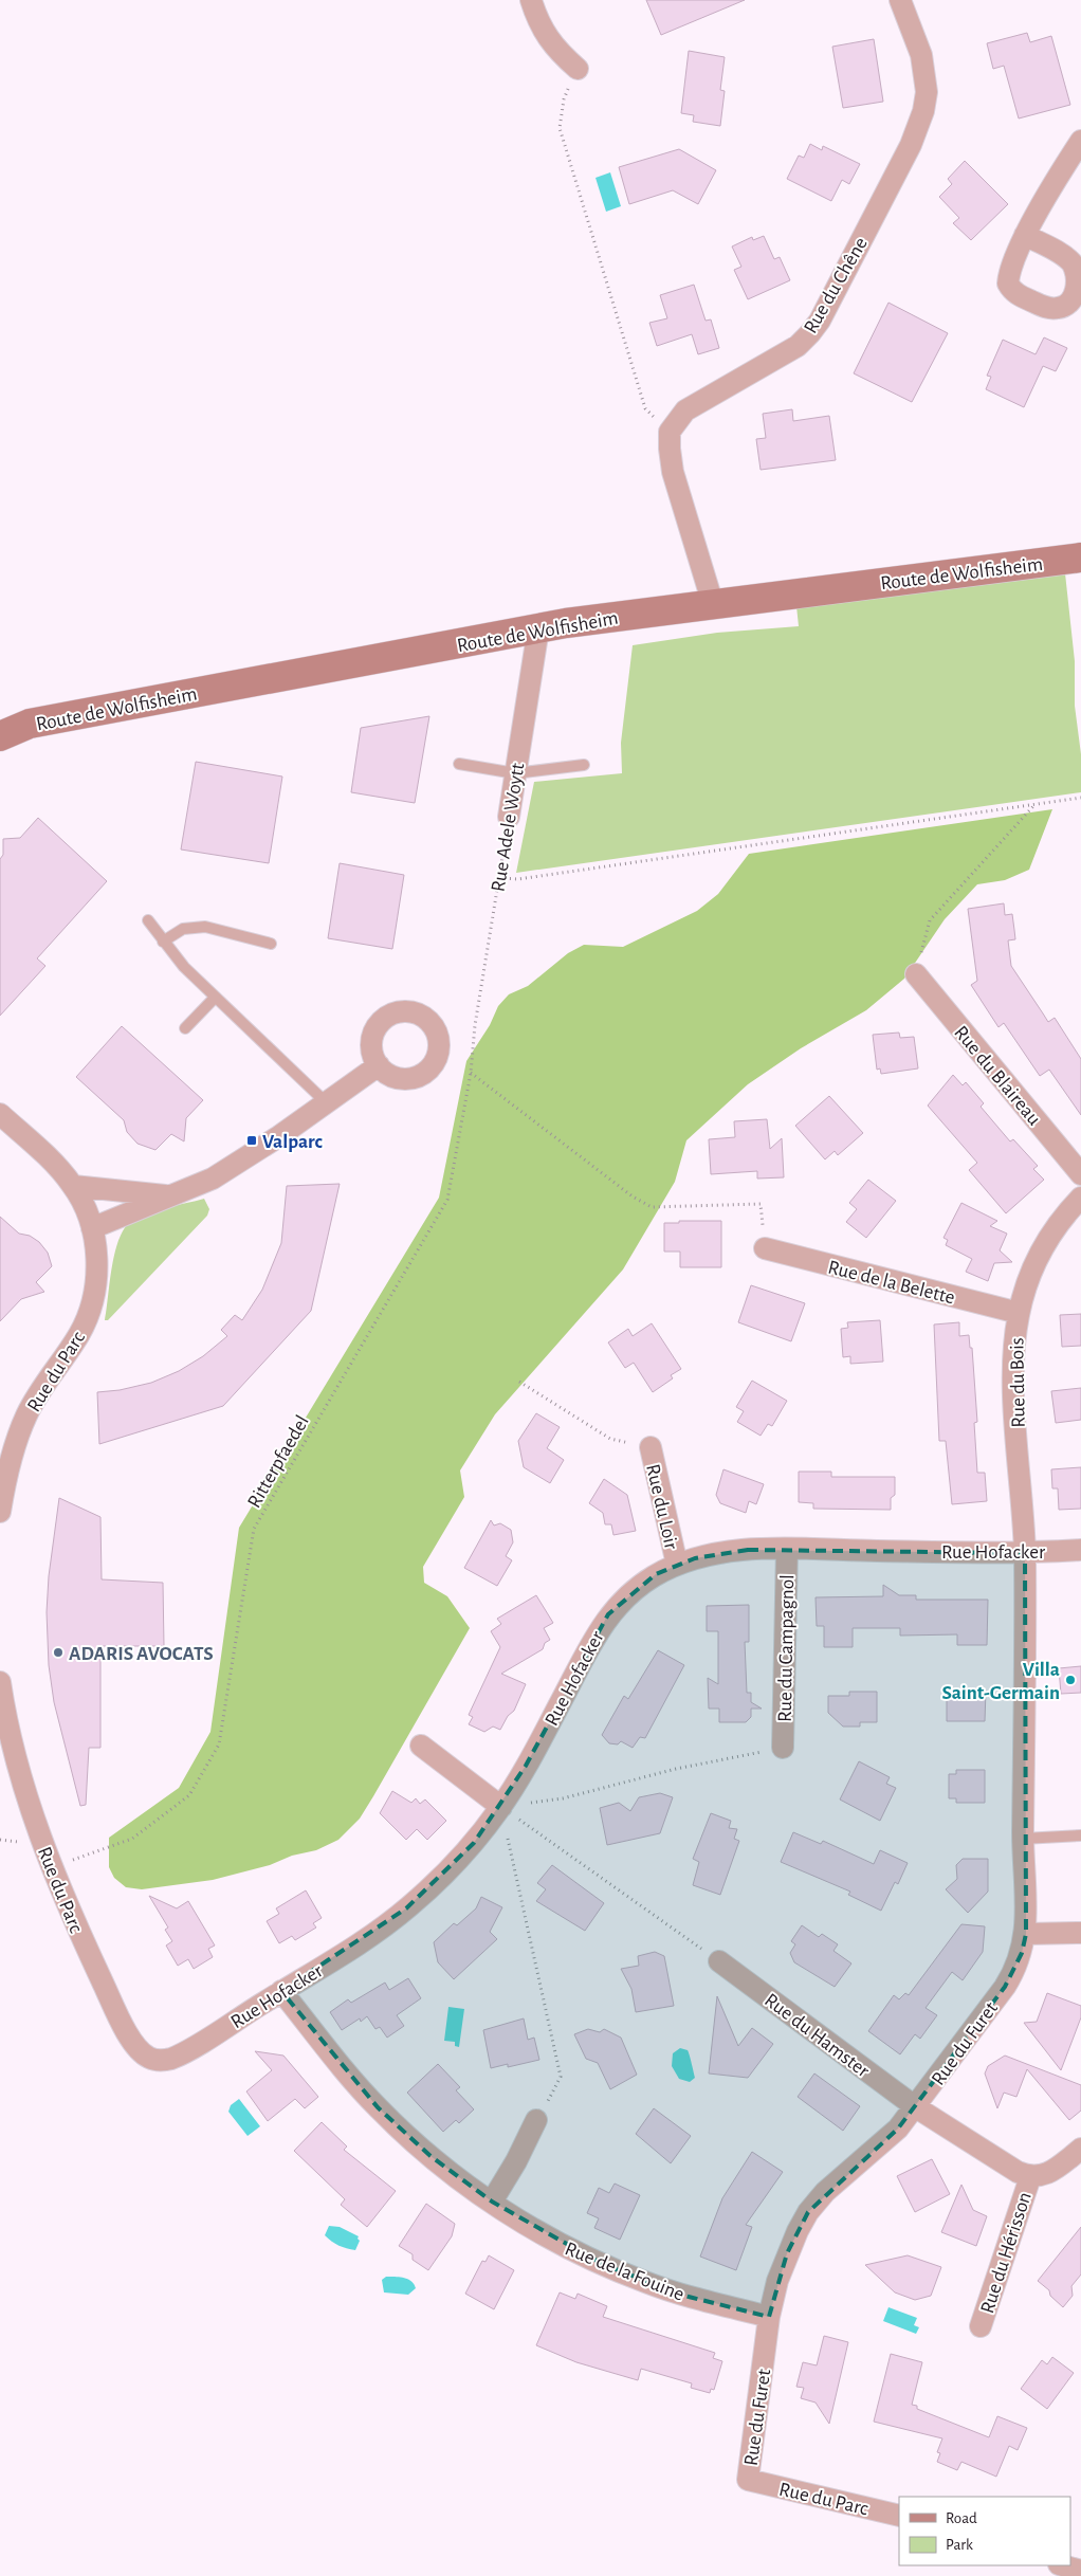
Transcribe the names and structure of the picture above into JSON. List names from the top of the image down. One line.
{"streets":{"main road":["Route de Wolfisheim"],"street":["Rue du Chêne","Rue Adele Woytt","Rue du Blaireau","Rue de la Belette","Rue du Parc","Rue du Bois","Rue du Loir","Rue Hofacker","Rue du Campagnol","Rue du Hamster","Rue du Furet","Rue du Hérisson","Rue de la Fouine"],"path":["Ritterpfaedel"]},"crossings":[["Route de Wolfisheim","Rue Adele Woytt"],["Rue Adele Woytt","Ritterpfaedel"],["Rue de la Belette","Rue du Bois"],["Rue du Parc","Rue Hofacker"],["Rue du Parc","Rue du Furet"],["Rue du Bois","Rue Hofacker"],["Rue du Bois","Rue du Furet"],["Rue du Loir","Rue Hofacker"],["Rue Hofacker","Rue du Campagnol"],["Rue Hofacker","Rue du Furet"],["Rue Hofacker","Rue de la Fouine"],["Rue du Hamster","Rue du Furet"],["Rue du Hamster","Rue du Hérisson"],["Rue du Furet","Rue du Hérisson"],["Rue du Furet","Rue de la Fouine"]],"places":{"transit":["Valparc"],"other":["ADARIS AVOCATS","Villa Saint-Germain"]},"legend":["Road","Park"]}
